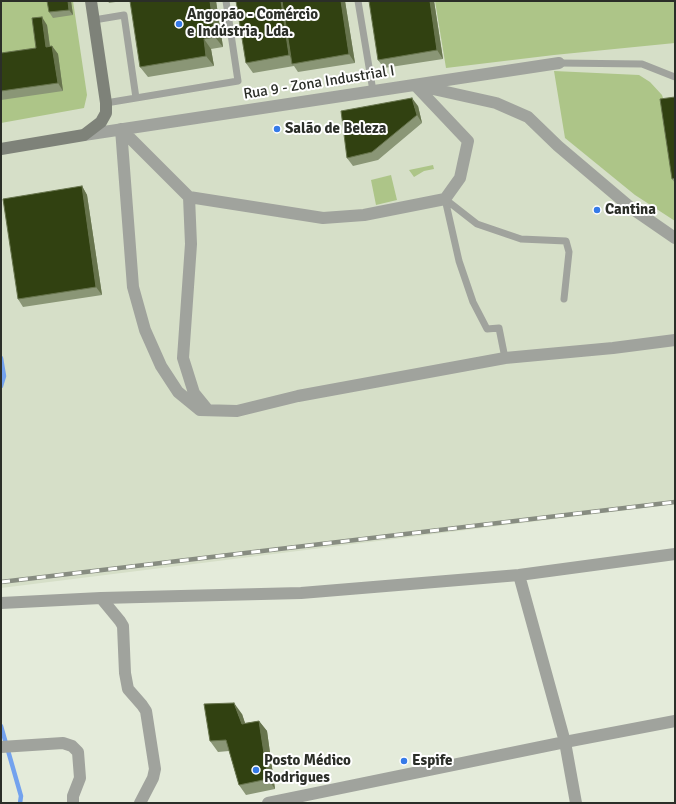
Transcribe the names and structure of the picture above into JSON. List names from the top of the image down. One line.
{"streets":{"street":["Rua 9 - Zona Industrial I"]},"places":["Angopão - Comércio e Indústria, Lda.","Salão de Beleza","Cantina","Espife","Posto Médico Rodrigues"]}
